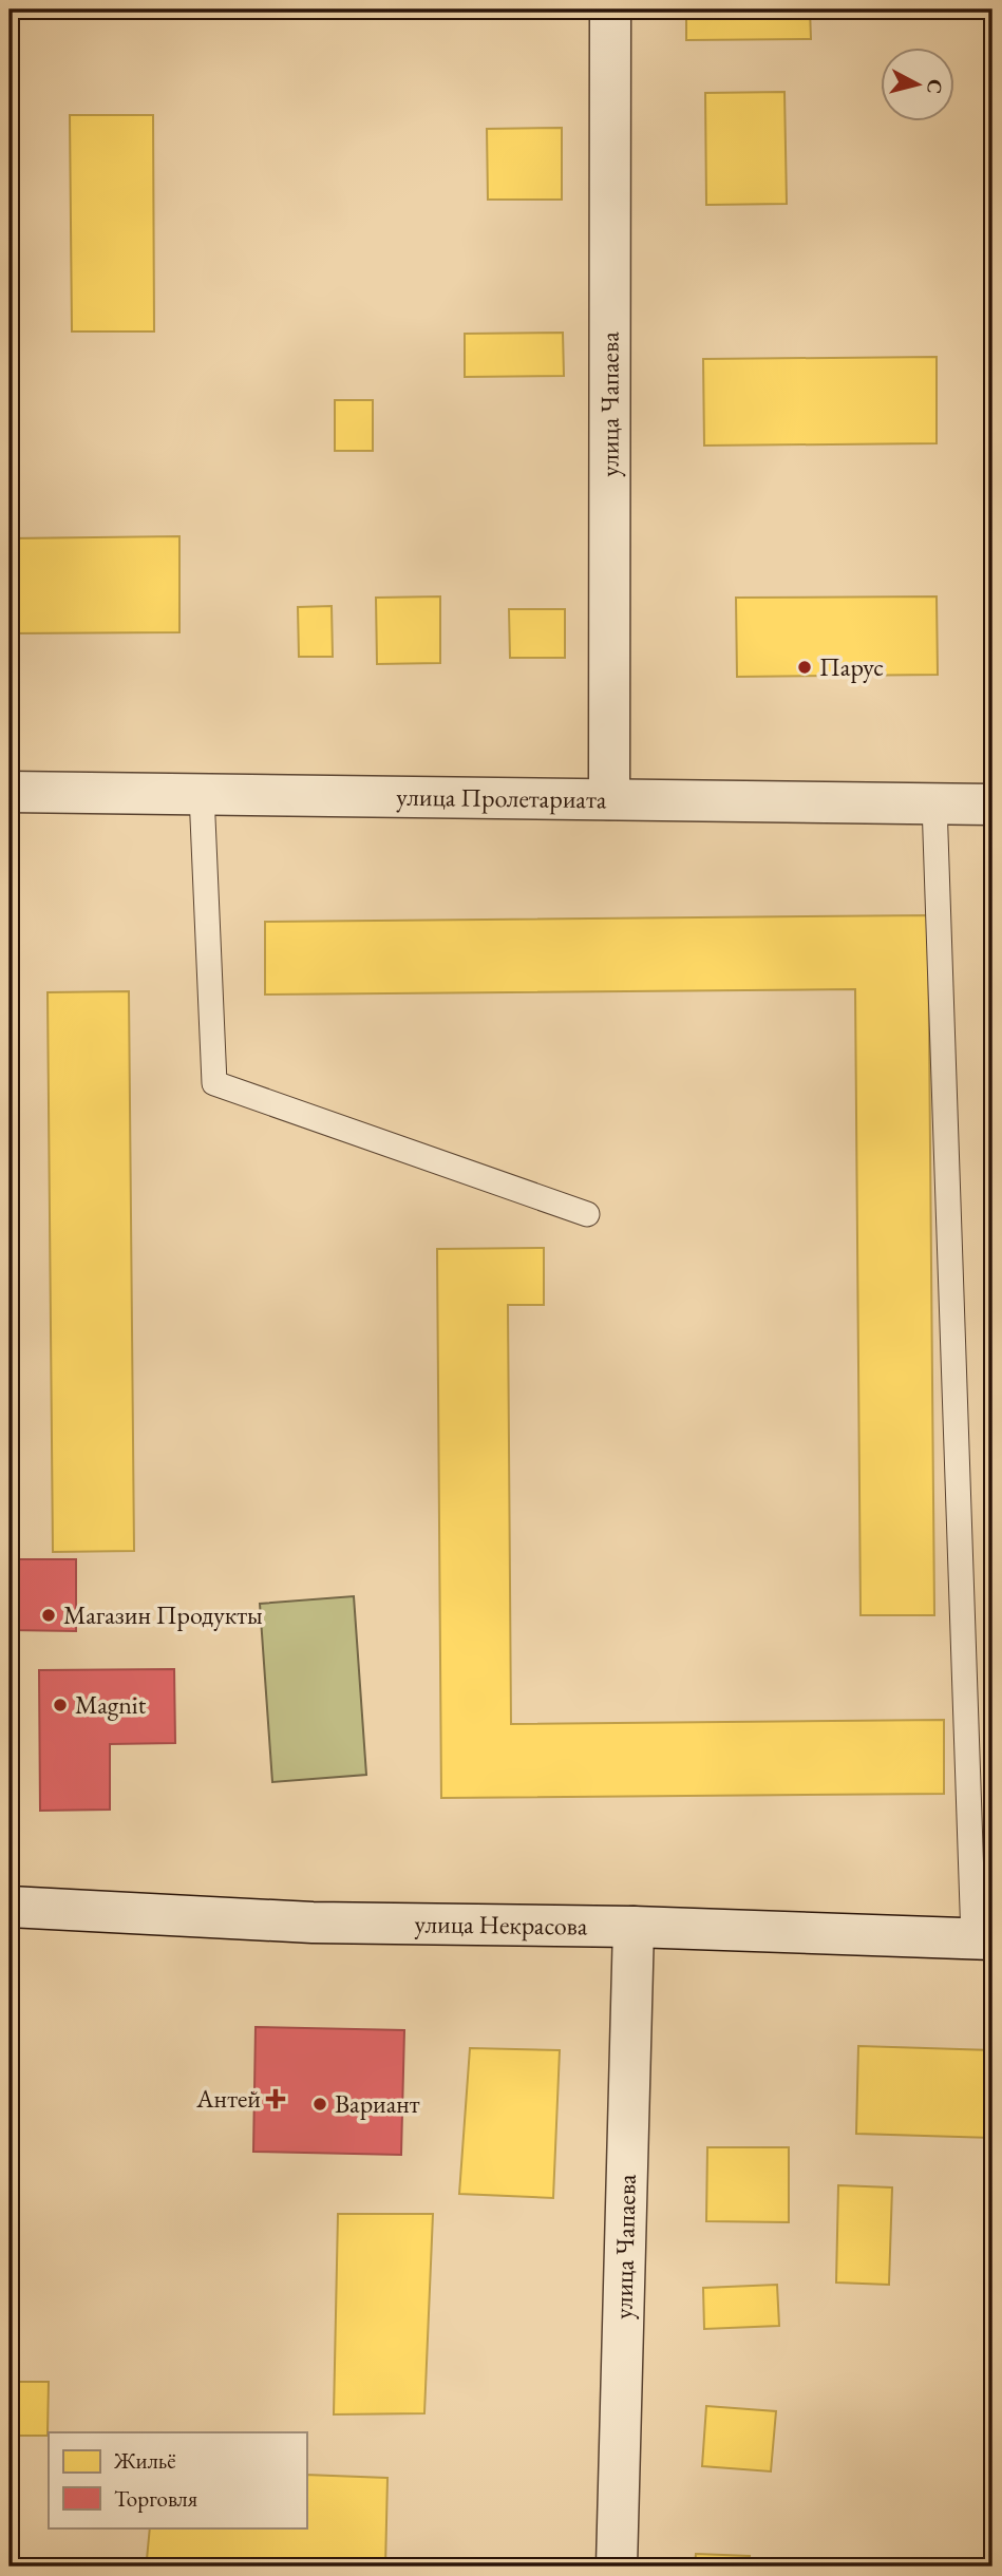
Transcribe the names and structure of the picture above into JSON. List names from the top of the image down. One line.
{"streets":{"street":["улица Чапаева","улица Пролетариата","улица Некрасова"]},"crossings":[["улица Чапаева","улица Пролетариата"],["улица Чапаева","улица Некрасова"]],"places":{"other":["Парус","Магазин Продукты","Magnit","Вариант"],"health":["Антей"]},"legend":["Жильё","Торговля"],"north":"right"}
